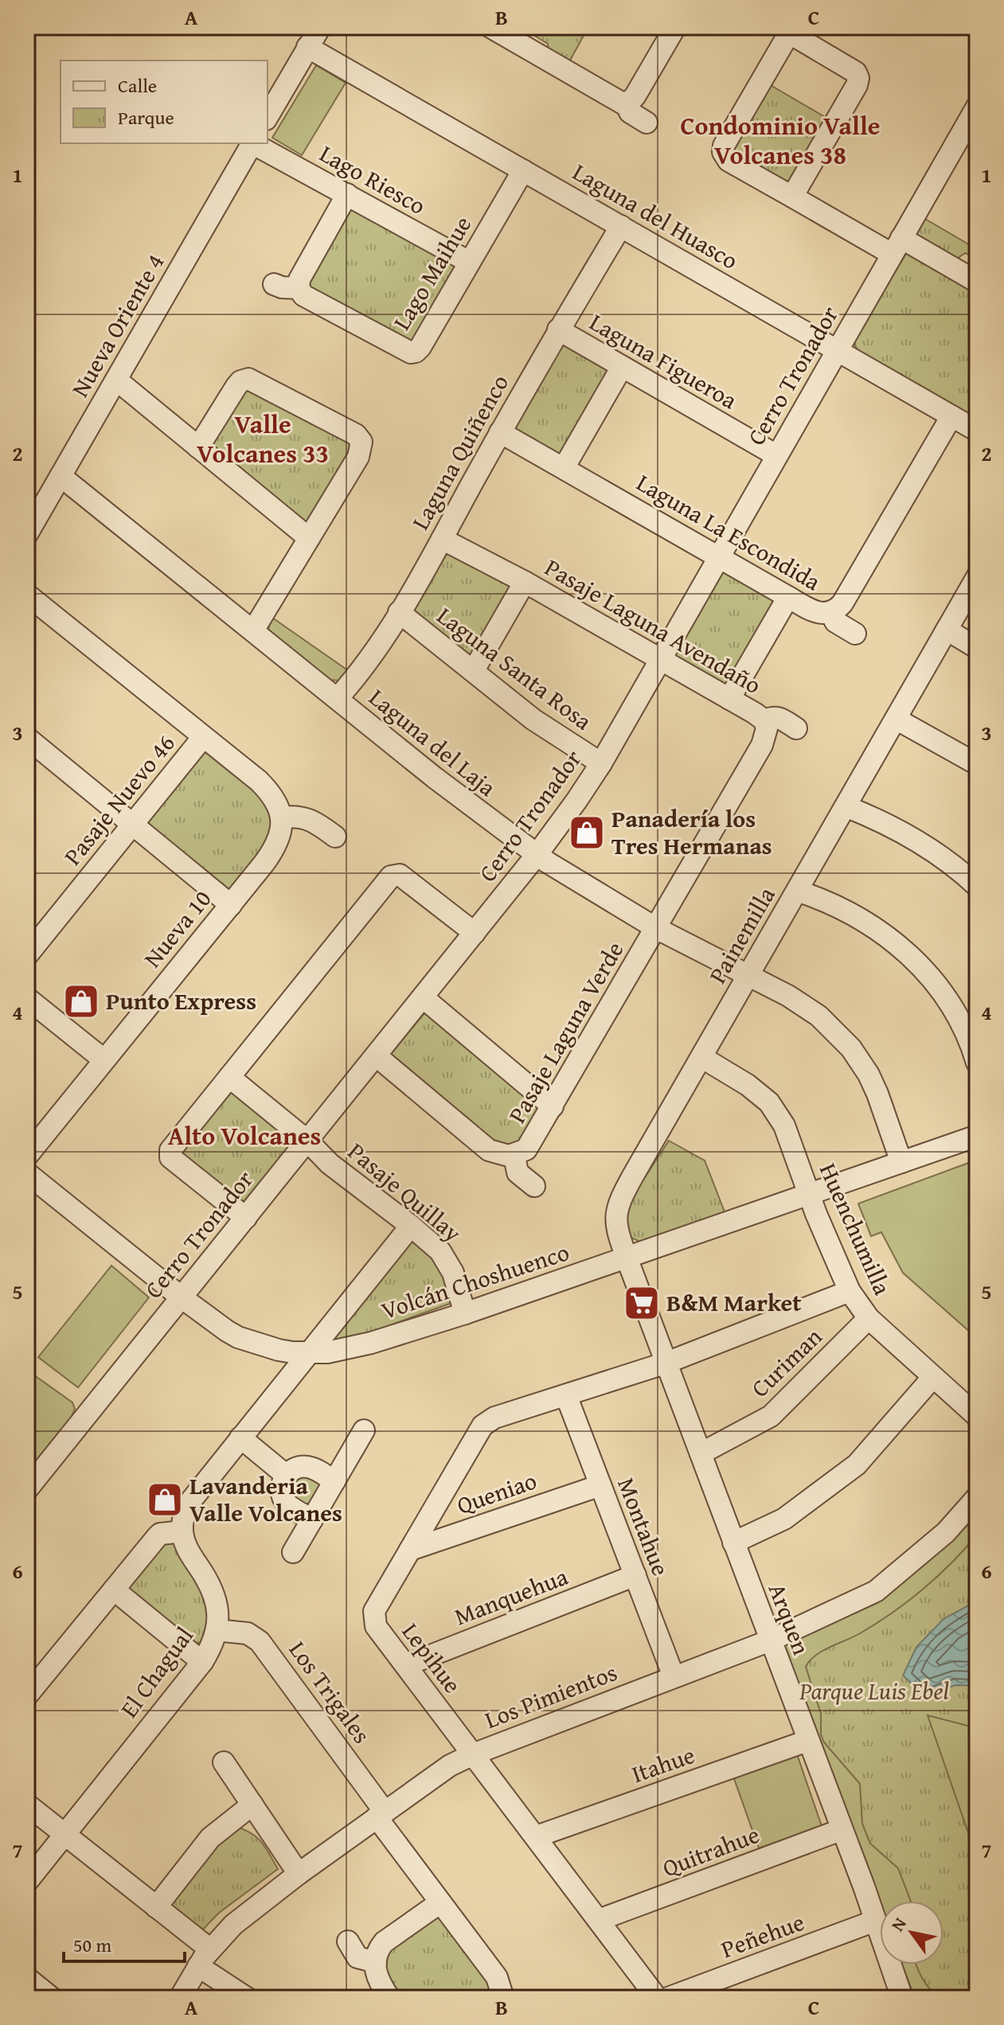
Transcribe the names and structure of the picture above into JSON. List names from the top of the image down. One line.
{"streets":{"street":["Lago Riesco","Laguna del Huasco","Lago Maihue","Nueva Oriente 4","Laguna Figueroa","Cerro Tronador","Laguna Quiñenco","Laguna La Escondida","Pasaje Laguna Avendaño","Laguna Santa Rosa","Laguna del Laja","Pasaje Nuevo 46","Nueva 10","Painemilla","Pasaje Laguna Verde","Pasaje Quillay","Huenchumilla","Volcán Choshuenco","Curiman","Queniao","Montahue","Manquehua","Arquen","Lepihue","El Chagual","Los Trigales","Los Pimientos","Itahue","Quitrahue","Peñehue"]},"crossings":[["Lago Riesco","Lago Maihue"],["Laguna del Huasco","Lago Maihue"],["Laguna del Huasco","Cerro Tronador"],["Laguna del Huasco","Laguna Quiñenco"],["Laguna del Huasco","Laguna La Escondida"],["Nueva Oriente 4","Laguna del Laja"],["Laguna Figueroa","Cerro Tronador"],["Laguna Figueroa","Laguna Quiñenco"],["Cerro Tronador","Laguna La Escondida"],["Cerro Tronador","Pasaje Laguna Avendaño"],["Cerro Tronador","Laguna Santa Rosa"],["Cerro Tronador","Laguna del Laja"],["Cerro Tronador","Pasaje Laguna Verde"],["Cerro Tronador","Pasaje Quillay"],["Cerro Tronador","Volcán Choshuenco"],["Laguna Quiñenco","Laguna La Escondida"],["Laguna Quiñenco","Pasaje Laguna Avendaño"],["Laguna Quiñenco","Laguna Santa Rosa"],["Laguna Quiñenco","Laguna del Laja"],["Pasaje Laguna Avendaño","Laguna del Laja"],["Pasaje Laguna Avendaño","Pasaje Laguna Verde"],["Laguna del Laja","Painemilla"],["Laguna del Laja","Pasaje Laguna Verde"],["Laguna del Laja","Volcán Choshuenco"],["Painemilla","Huenchumilla"],["Painemilla","Volcán Choshuenco"],["Painemilla","Arquen"],["Pasaje Quillay","Volcán Choshuenco"],["Huenchumilla","Volcán Choshuenco"],["Huenchumilla","Curiman"],["Huenchumilla","Lepihue"],["Volcán Choshuenco","Arquen"],["Curiman","Arquen"],["Queniao","Montahue"],["Queniao","Lepihue"],["Montahue","Manquehua"],["Montahue","Lepihue"],["Montahue","Los Pimientos"],["Manquehua","Lepihue"],["Arquen","Lepihue"],["Arquen","Los Pimientos"],["Arquen","Itahue"],["Arquen","Quitrahue"],["Arquen","Peñehue"],["Lepihue","Los Pimientos"],["Lepihue","Itahue"],["Lepihue","Quitrahue"],["El Chagual","Los Trigales"],["Los Trigales","Los Pimientos"]],"districts":["Condominio Valle Volcanes 38","Valle Volcanes 33","Alto Volcanes"],"parks":["Parque Luis Ebel"],"places":{"shop":["Panadería los Tres Hermanas","Punto Express","Lavanderia Valle Volcanes"],"supermarket":["B&M Market"]},"legend":["Calle","Parque"],"scale_bar":"50 m","north":"top left","grid":{"columns":["A","B","C"],"rows":["1","2","3","4","5","6","7"]}}
